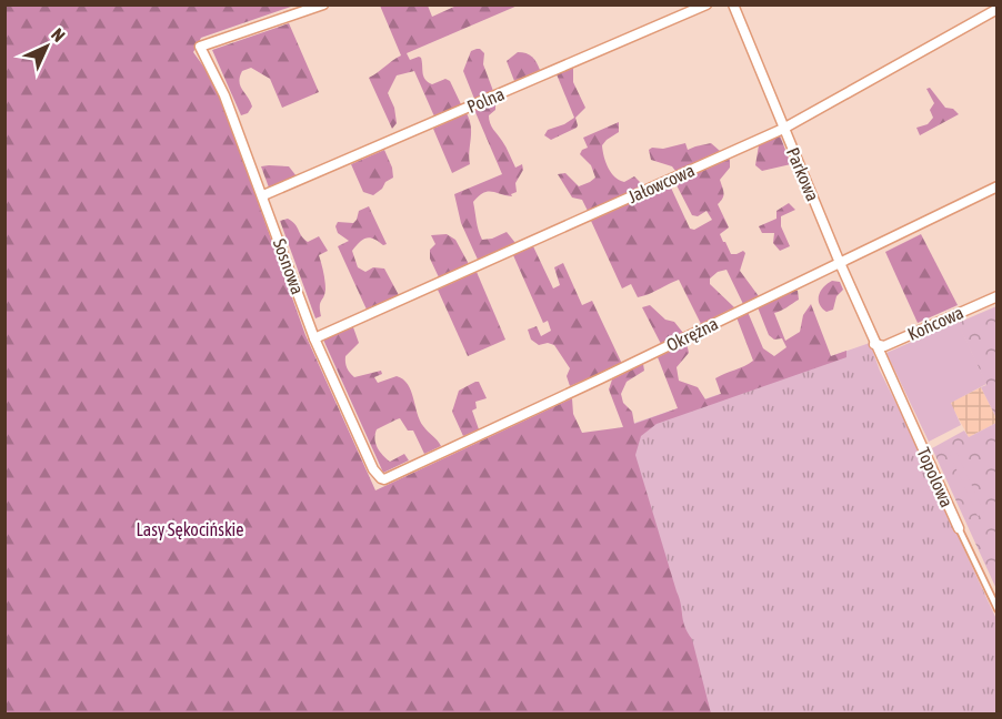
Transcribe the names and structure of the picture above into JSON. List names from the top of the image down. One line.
{"streets":{"street":["Polna","Parkowa","Jałowcowa","Sosnowa","Końcowa","Okrężna","Topolowa"]},"crossings":[["Polna","Sosnowa"],["Parkowa","Jałowcowa"],["Parkowa","Końcowa"],["Parkowa","Okrężna"],["Parkowa","Topolowa"],["Jałowcowa","Sosnowa"],["Sosnowa","Okrężna"],["Końcowa","Topolowa"]],"parks":["Lasy Sękocińskie"],"north":"top right"}
